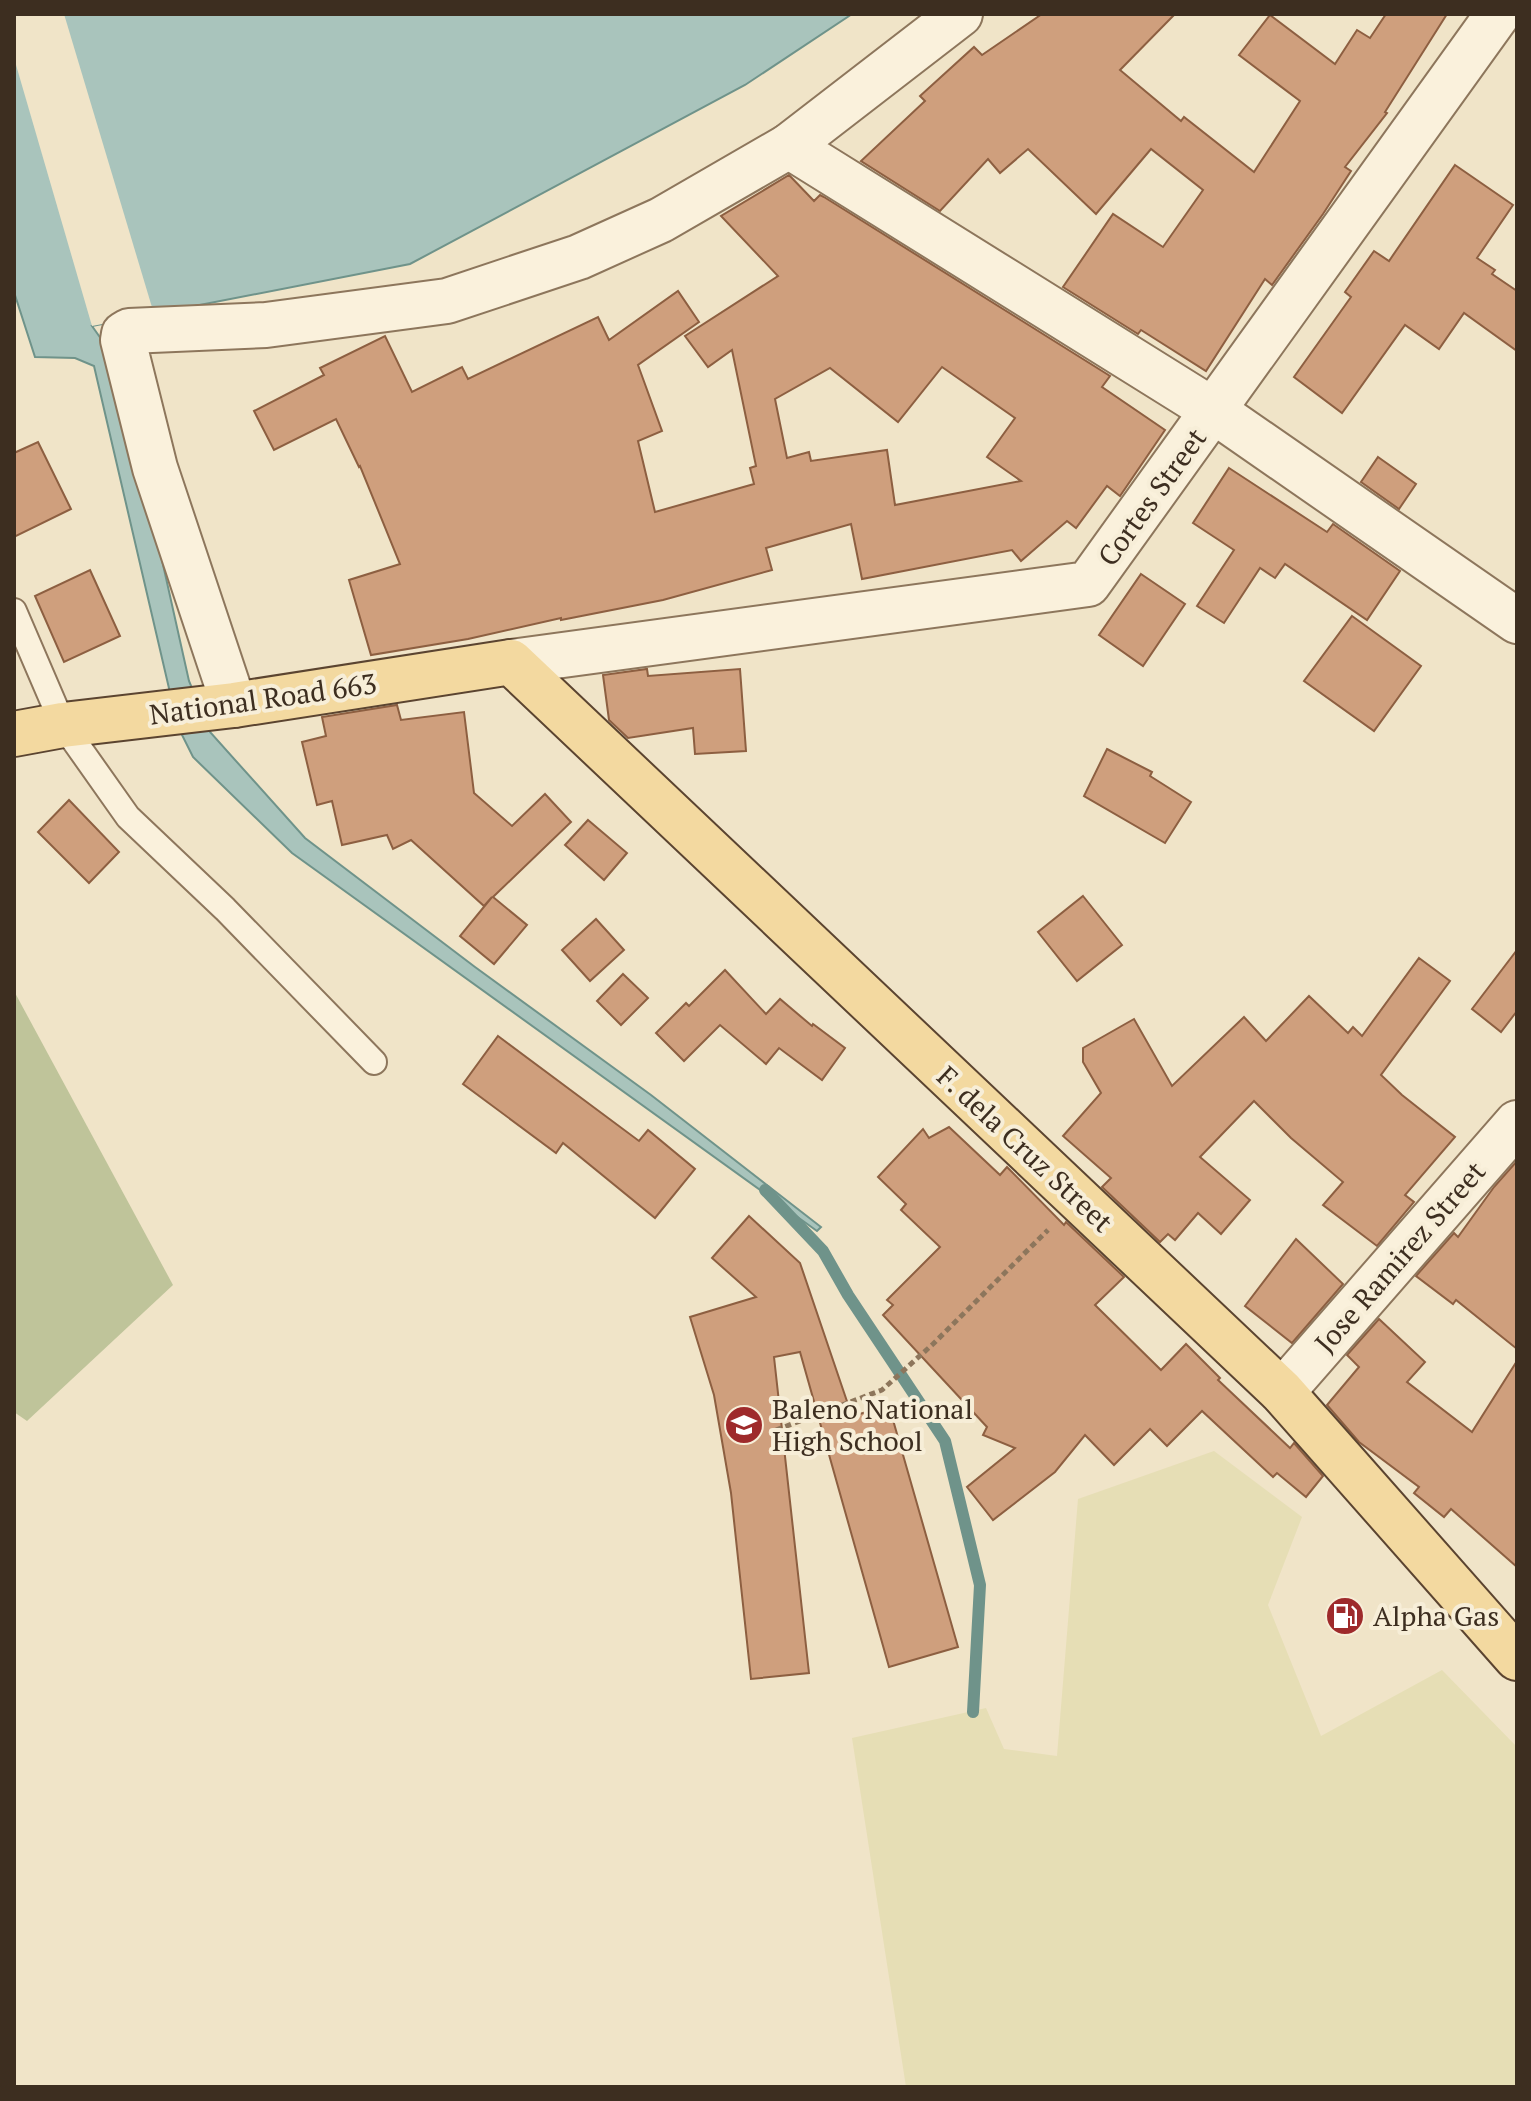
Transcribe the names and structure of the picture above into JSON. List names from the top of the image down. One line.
{"streets":{"main road":["National Road 663","F. dela Cruz Street"],"street":["Cortes Street","Jose Ramirez Street"]},"crossings":[["Cortes Street","National Road 663"],["Cortes Street","F. dela Cruz Street"],["National Road 663","F. dela Cruz Street"],["F. dela Cruz Street","Jose Ramirez Street"]],"places":{"school or university":["Baleno National High School"],"fuel station":["Alpha Gas"]}}
